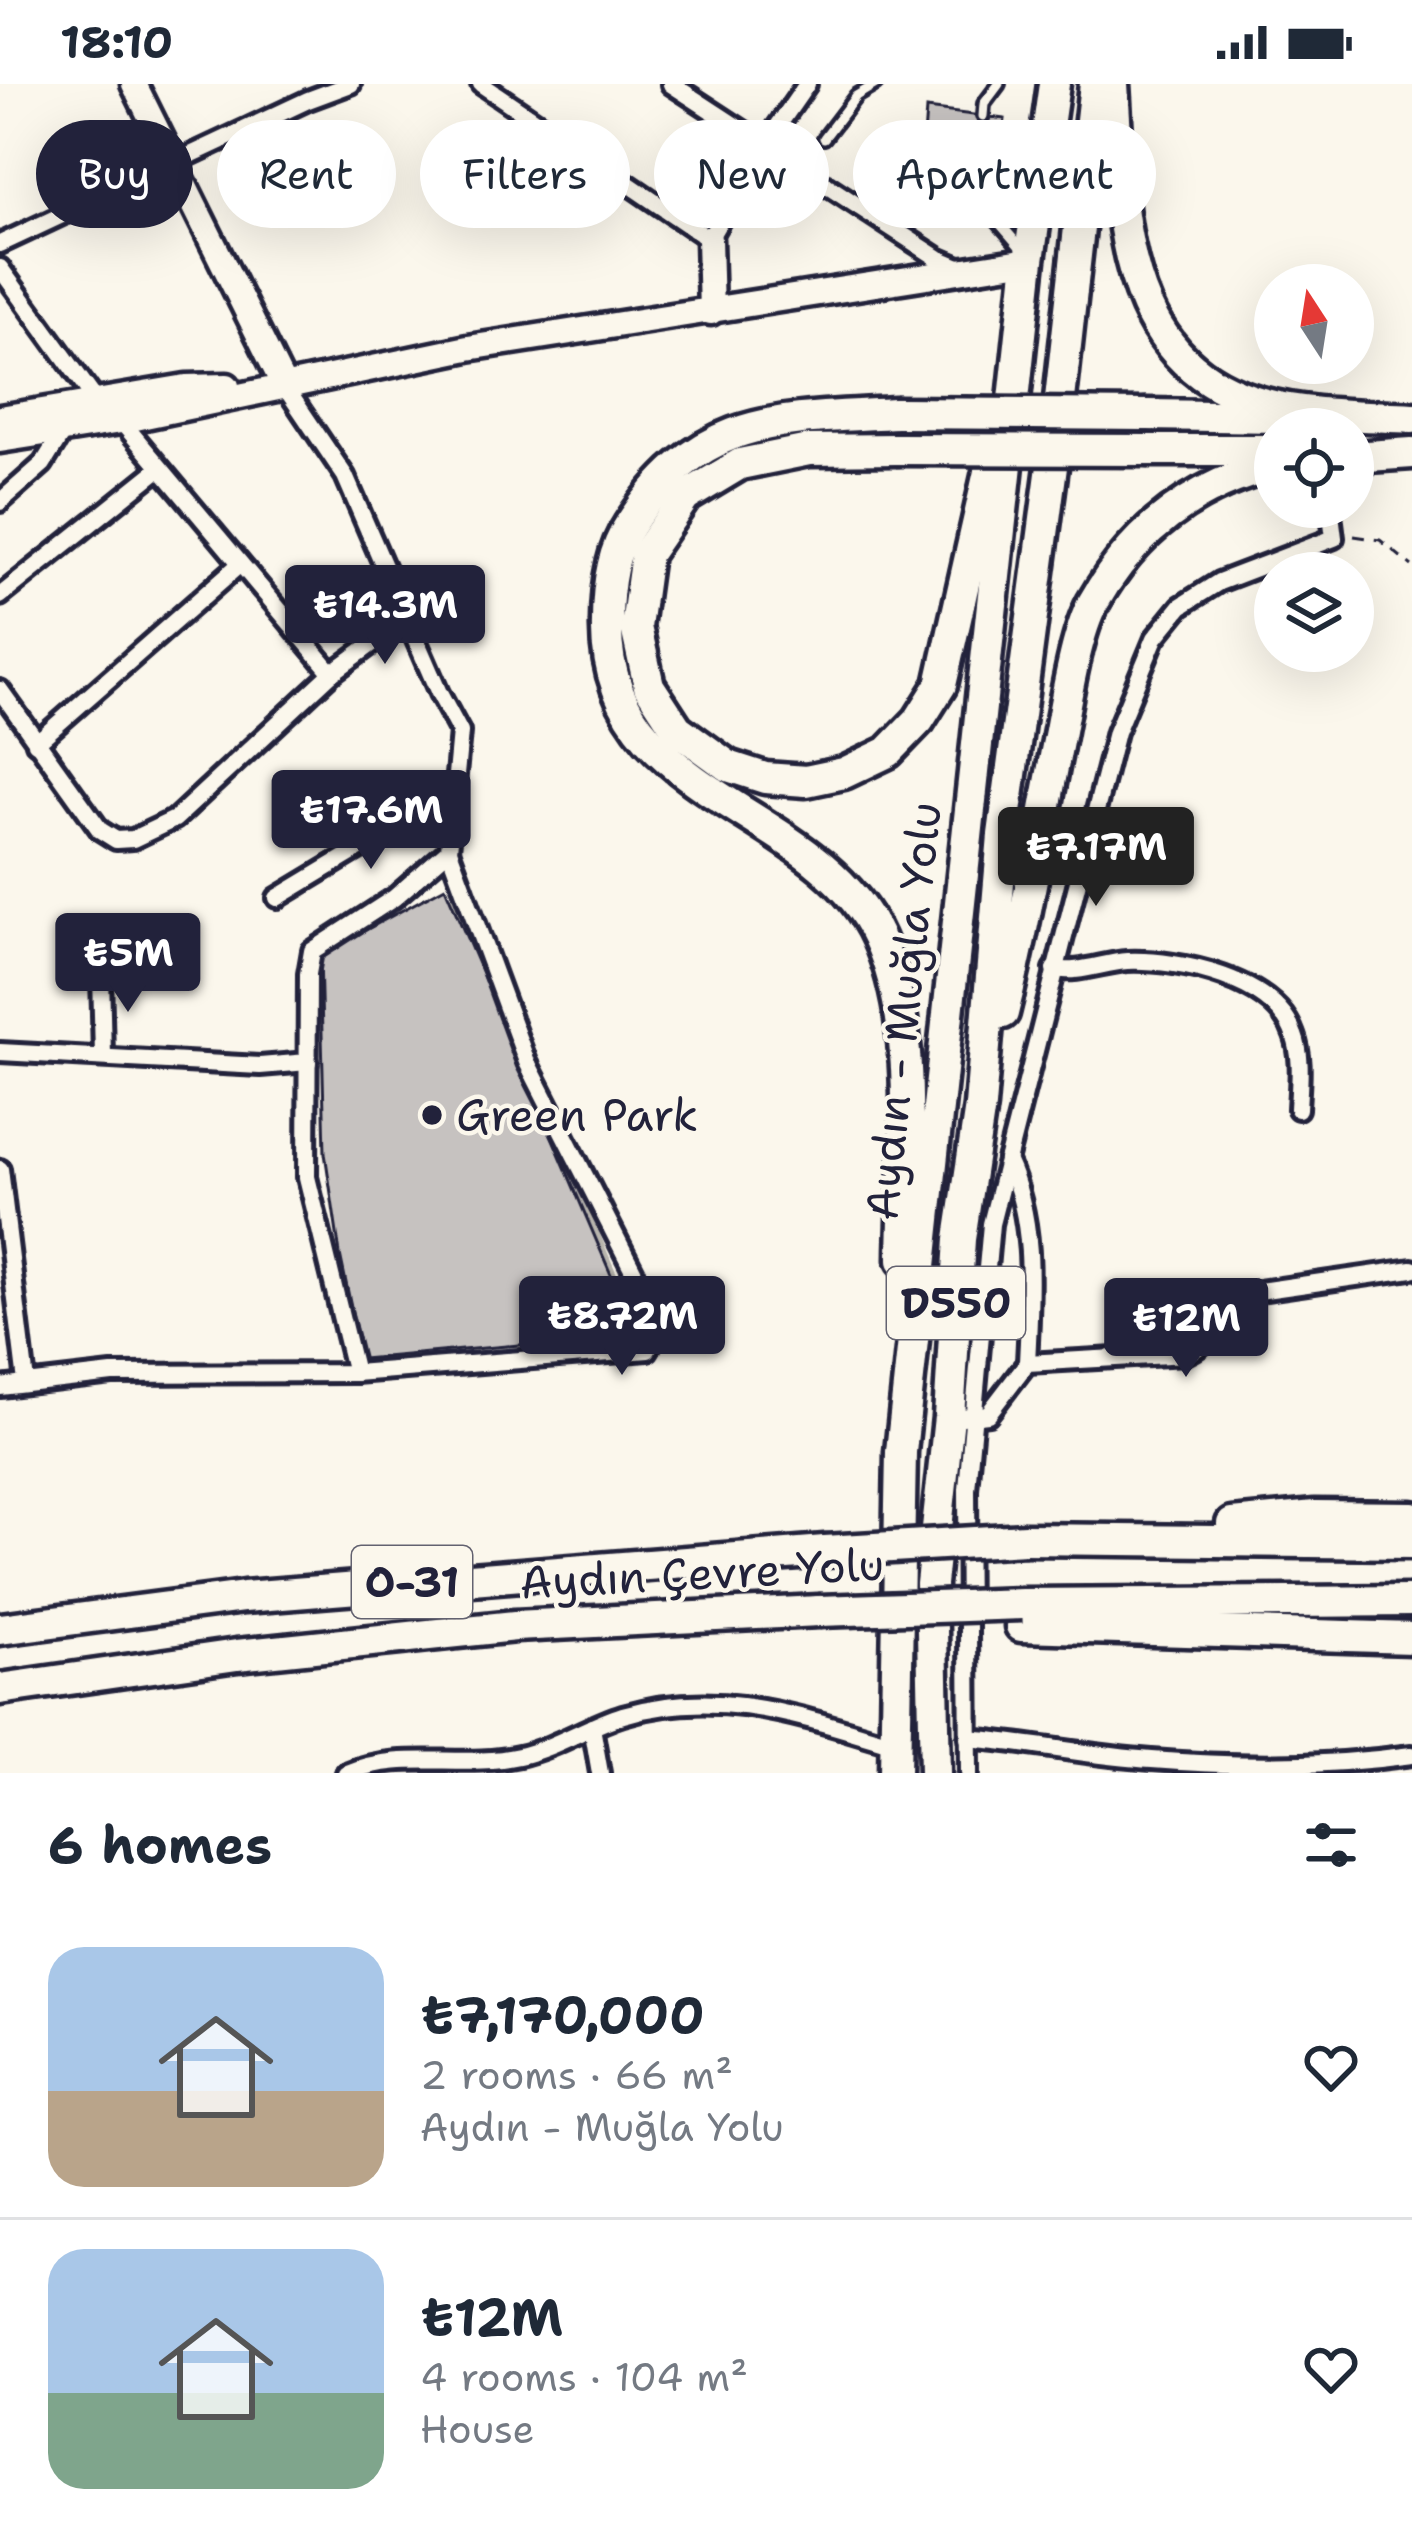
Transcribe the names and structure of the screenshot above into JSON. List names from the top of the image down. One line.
{"streets":{"highway":["Aydın - Muğla Yolu","D550","Aydın Çevre Yolu","O-31"]},"crossings":[["Aydın - Muğla Yolu","D550"]],"places":["Green Park"],"north":"top","page":{"status":"18:10","chip":["Buy","Rent","Filters","New","Apartment"],"price":["₺14.3M","₺17.6M","₺7.17M","₺5M","₺8.72M","₺12M"],"heading":"6 homes","list":[{"name":"₺7,170,000","note":"2 rooms · 66 m² · Aydın - Muğla Yolu"},{"name":"₺12M","note":"4 rooms · 104 m² · House"}]}}
